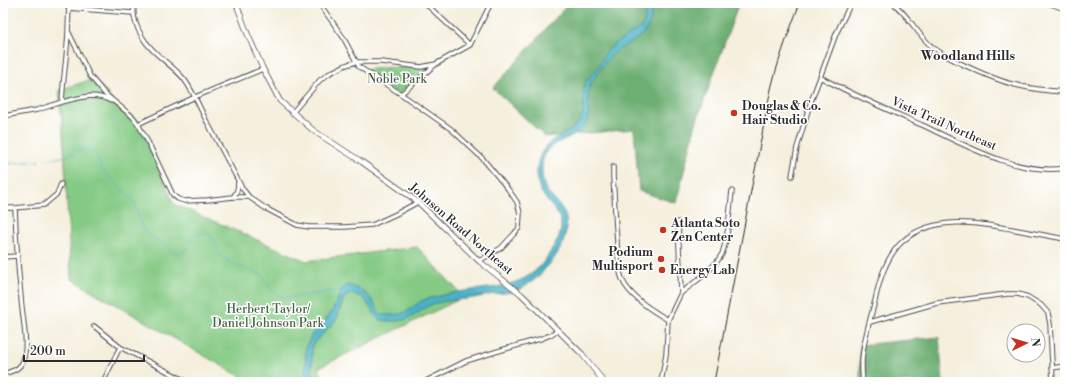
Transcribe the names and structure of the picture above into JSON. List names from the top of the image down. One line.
{"streets":{"street":["Vista Trail Northeast","Johnson Road Northeast"]},"districts":["Woodland Hills"],"parks":["Noble Park","Herbert Taylor/ Daniel Johnson Park"],"places":["Douglas & Co. Hair Studio","Atlanta Soto Zen Center","Podium Multisport","Energy Lab"],"scale_bar":"200 m","north":"right"}
